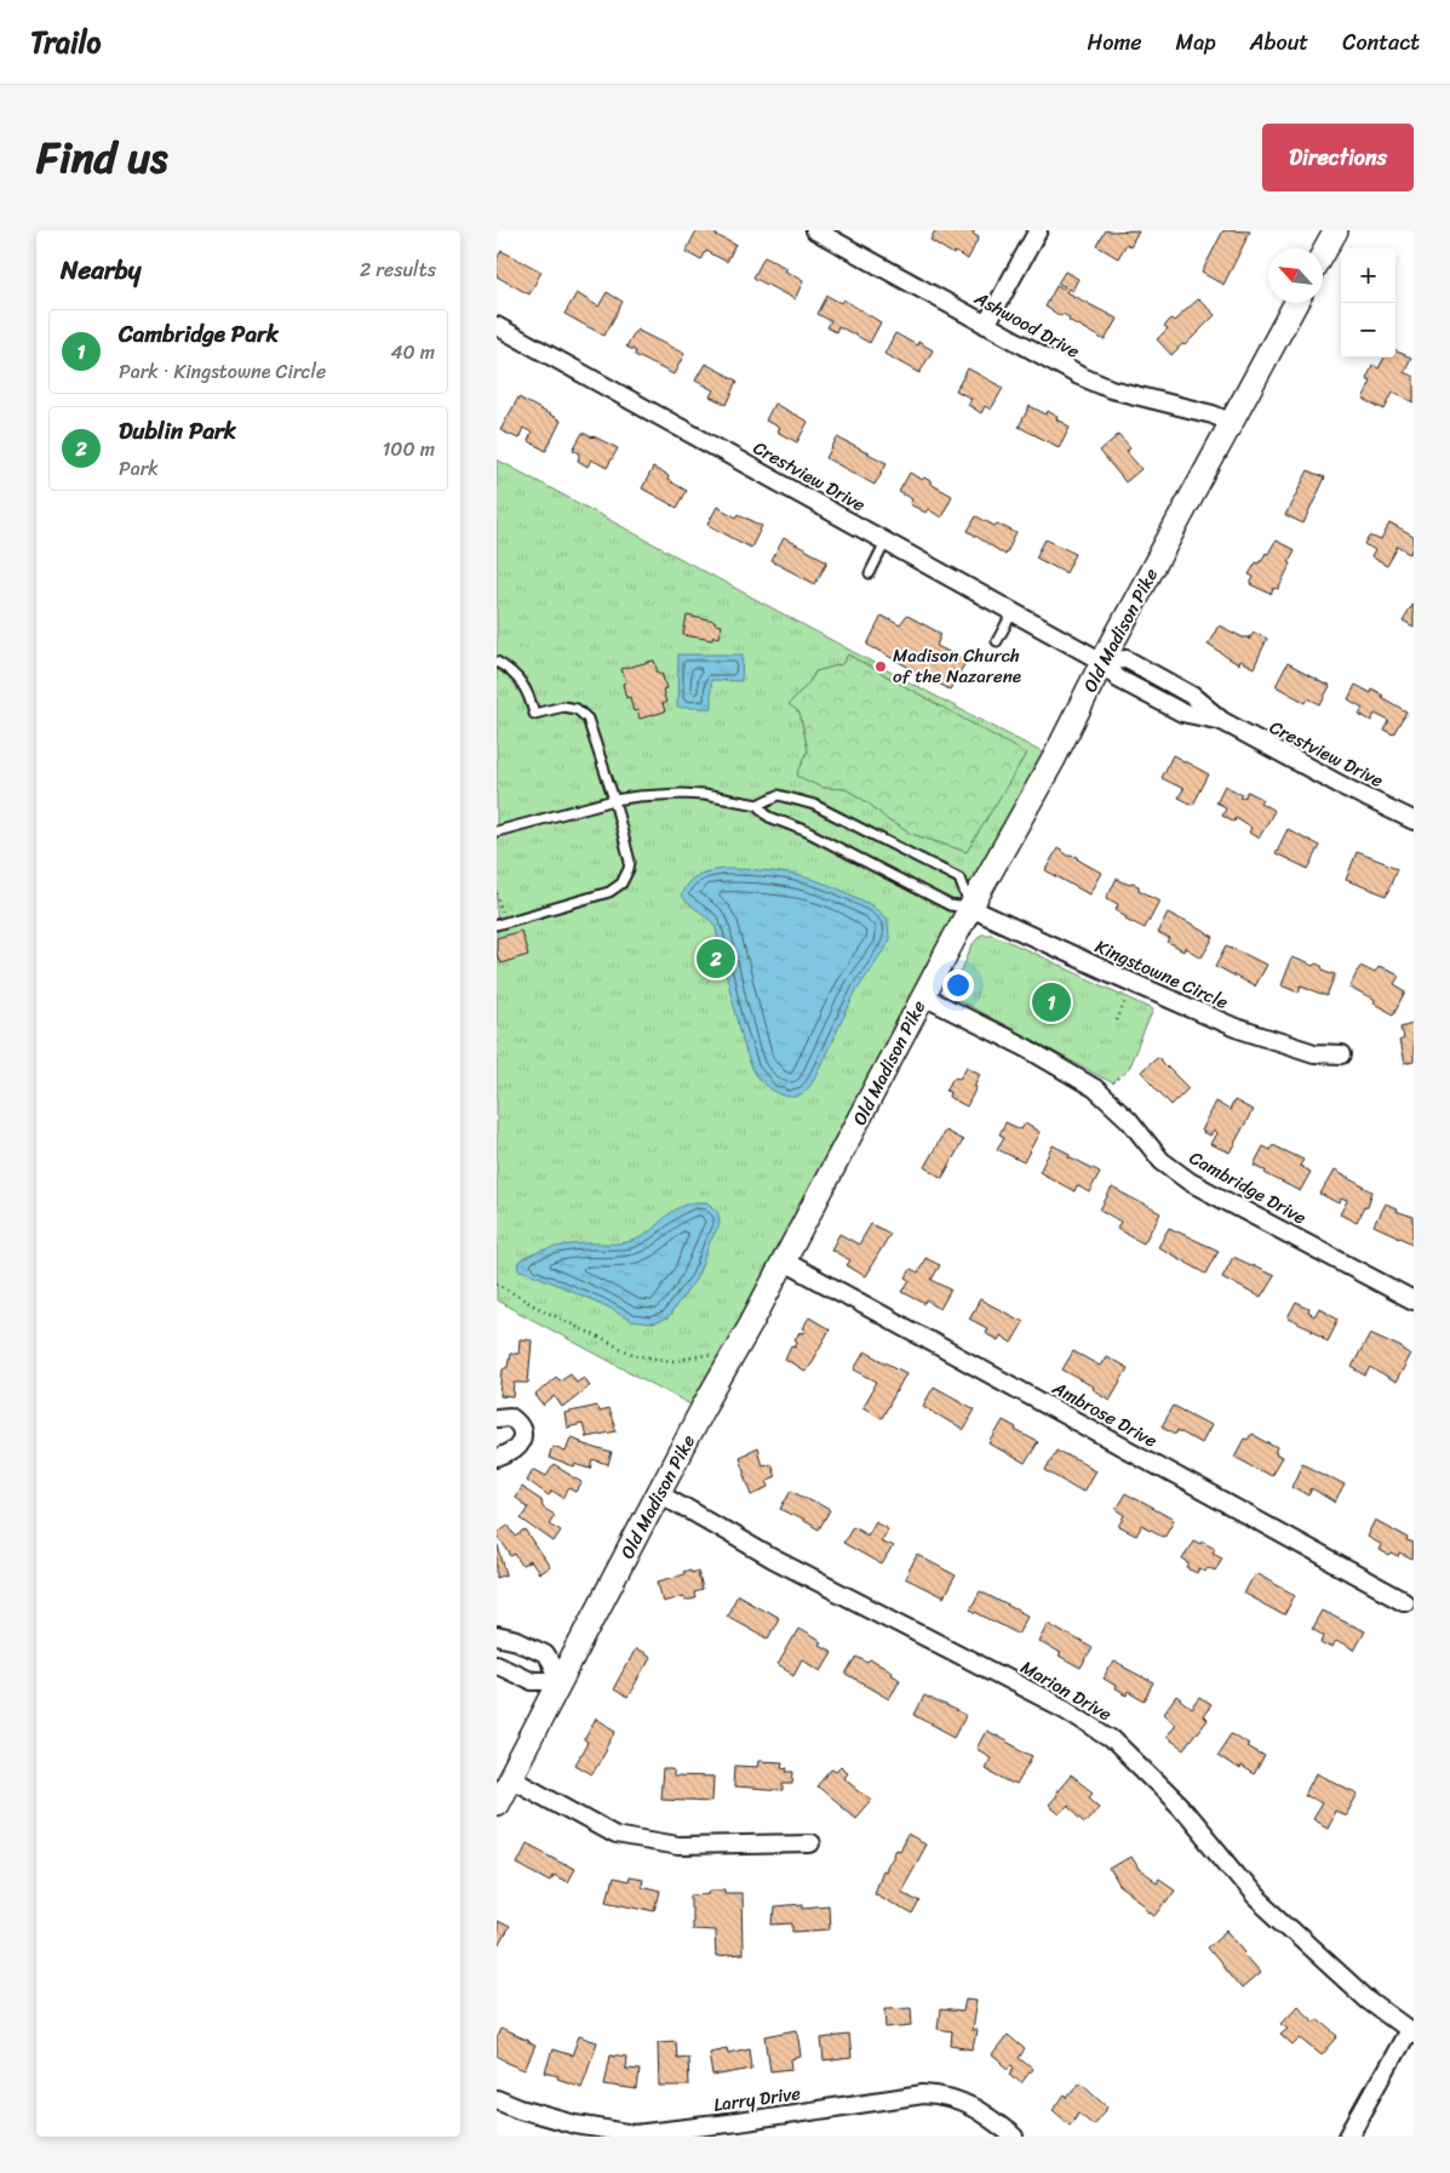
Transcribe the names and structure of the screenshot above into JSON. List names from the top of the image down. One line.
{"streets":{"main road":["Old Madison Pike"],"street":["Ashwood Drive","Crestview Drive","Kingstowne Circle","Cambridge Drive","Ambrose Drive","Marion Drive","Larry Drive"]},"crossings":[["Ashwood Drive","Old Madison Pike"],["Crestview Drive","Old Madison Pike"],["Old Madison Pike","Kingstowne Circle"],["Old Madison Pike","Cambridge Drive"],["Old Madison Pike","Ambrose Drive"],["Old Madison Pike","Marion Drive"]],"places":["Madison Church of the Nazarene"],"north":"top left","page":{"header":"Trailo","nav":["Home","Map","About","Contact"],"title":"Find us","buttons":"Directions","heading":["Nearby","2 results"],"map_buttons":["+","−"],"list":[{"mark":"1","name":"Cambridge Park","note":"Park · Kingstowne Circle","value":"40 m"},{"mark":"2","name":"Dublin Park","note":"Park","value":"100 m"}],"pins":["2","1"]}}
